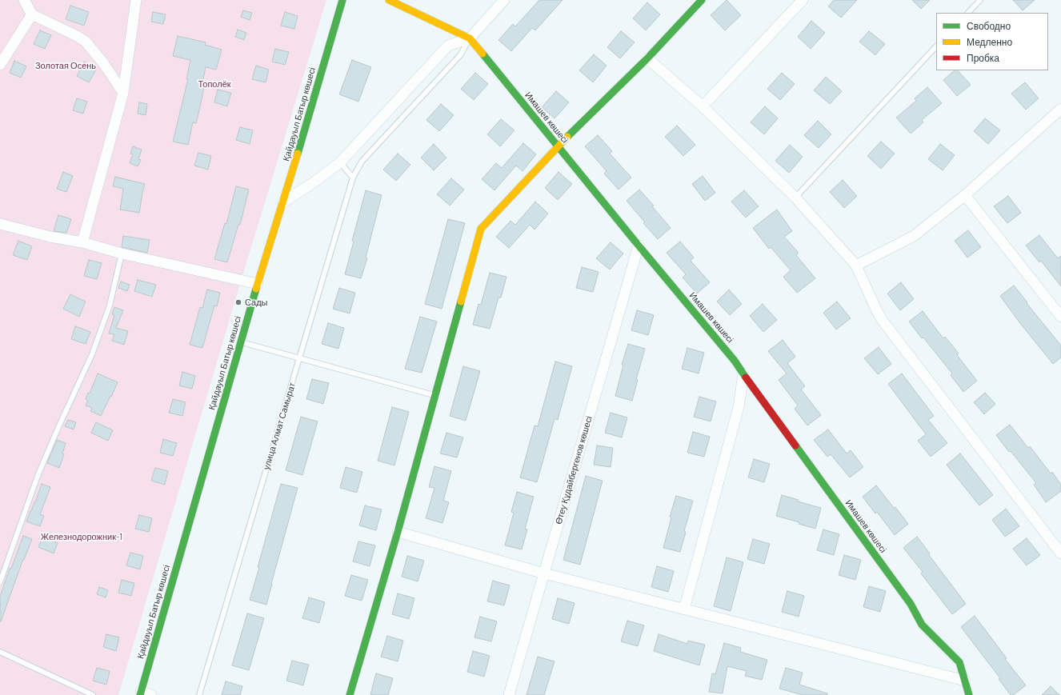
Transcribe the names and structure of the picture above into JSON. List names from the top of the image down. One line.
{"streets":{"street":["Қайдауыл Батыр көшесі","Имашев көшесі","Өтеу Құдайбергенов көшесі"],"lane":["улица Алмат Самырат"]},"crossings":[["Имашев көшесі","улица Алмат Самырат"],["Имашев көшесі","Өтеу Құдайбергенов көшесі"]],"parks":["Золотая Осень","Тополёк","Железнодорожник-1"],"places":["Сады"],"legend":["Свободно","Медленно","Пробка"]}
